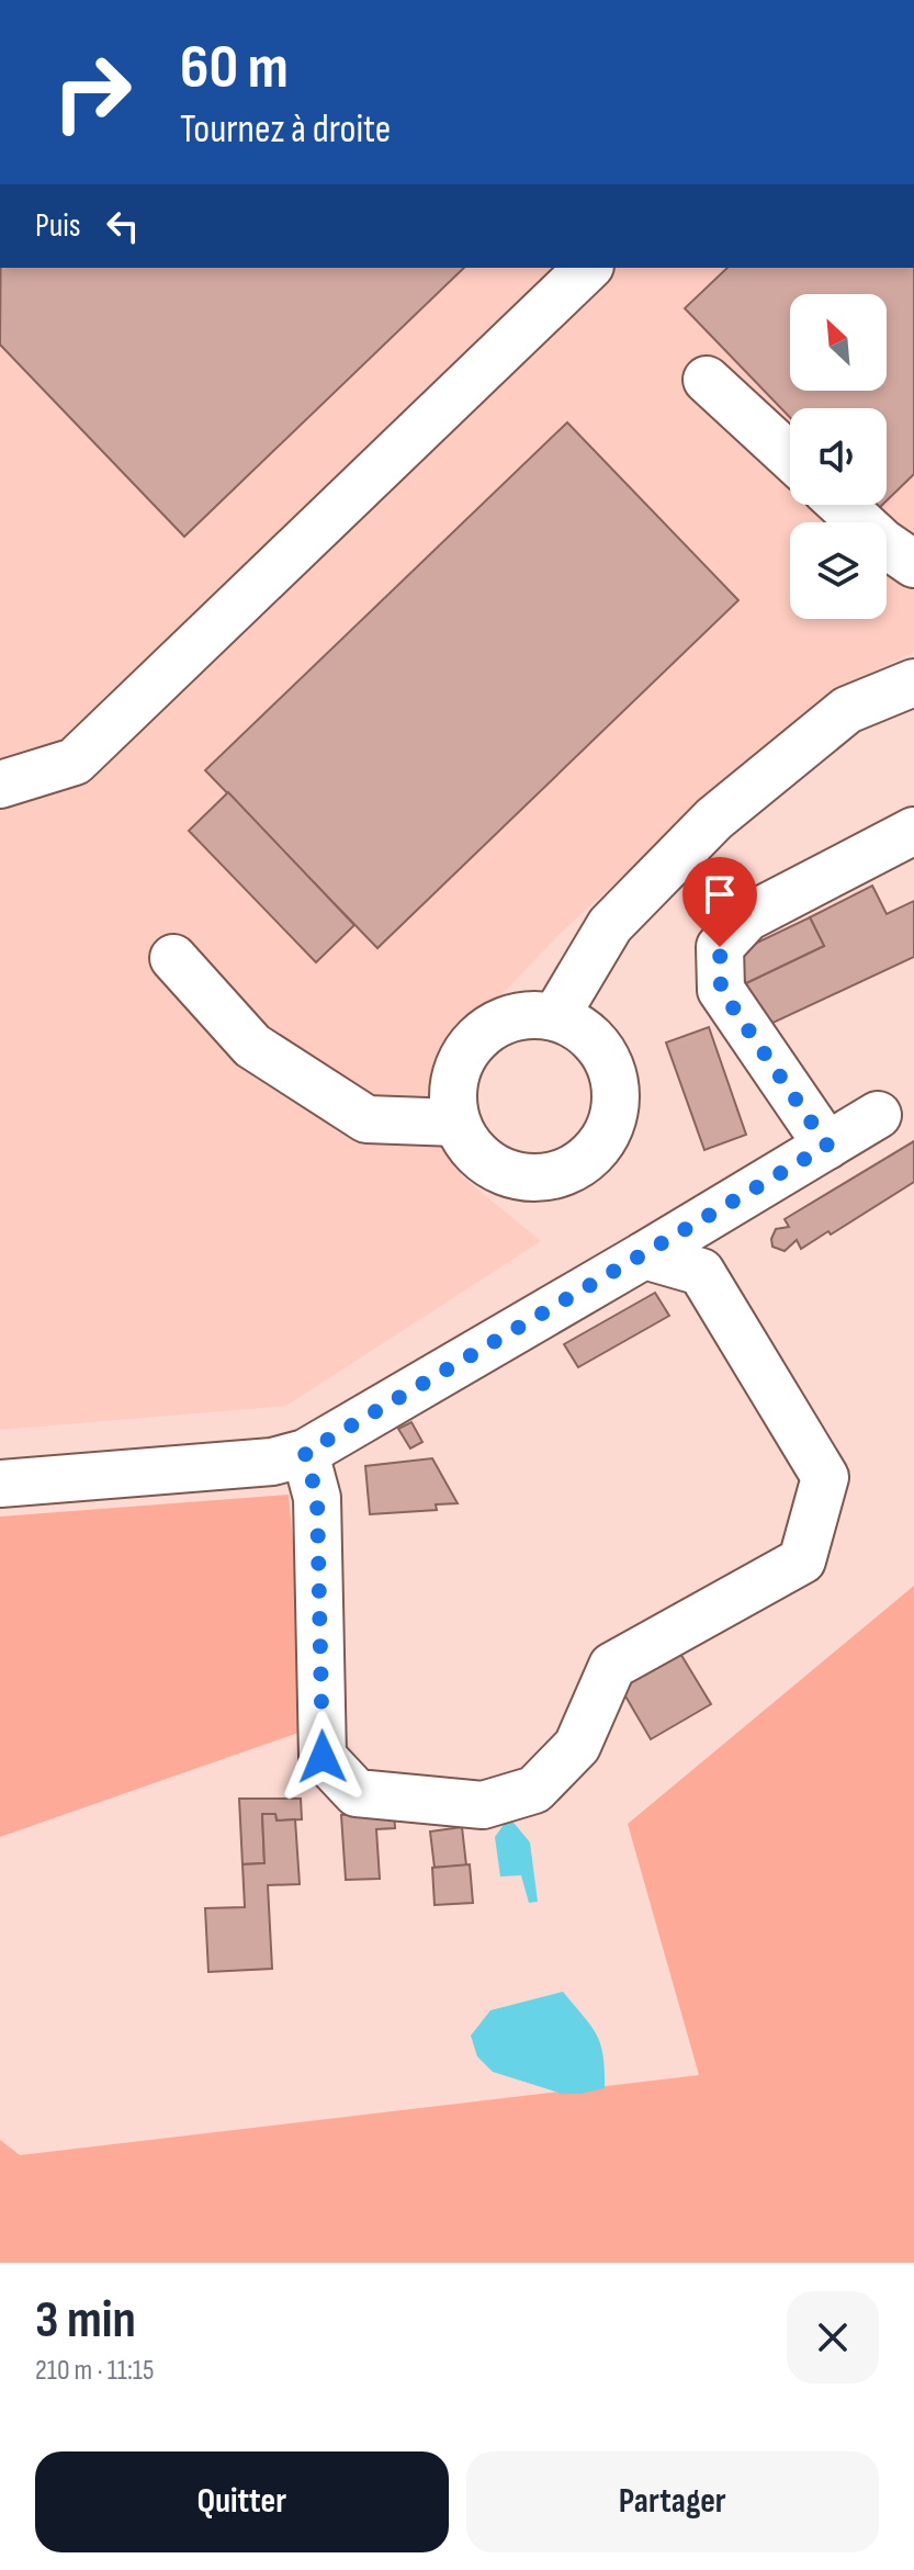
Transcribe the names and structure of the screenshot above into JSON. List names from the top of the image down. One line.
{"north":"top left","page":{"turn":["60 m","Tournez à droite"],"then":"Puis","heading":["3 min","210 m · 11:15"],"buttons":["Quitter","Partager"]}}
